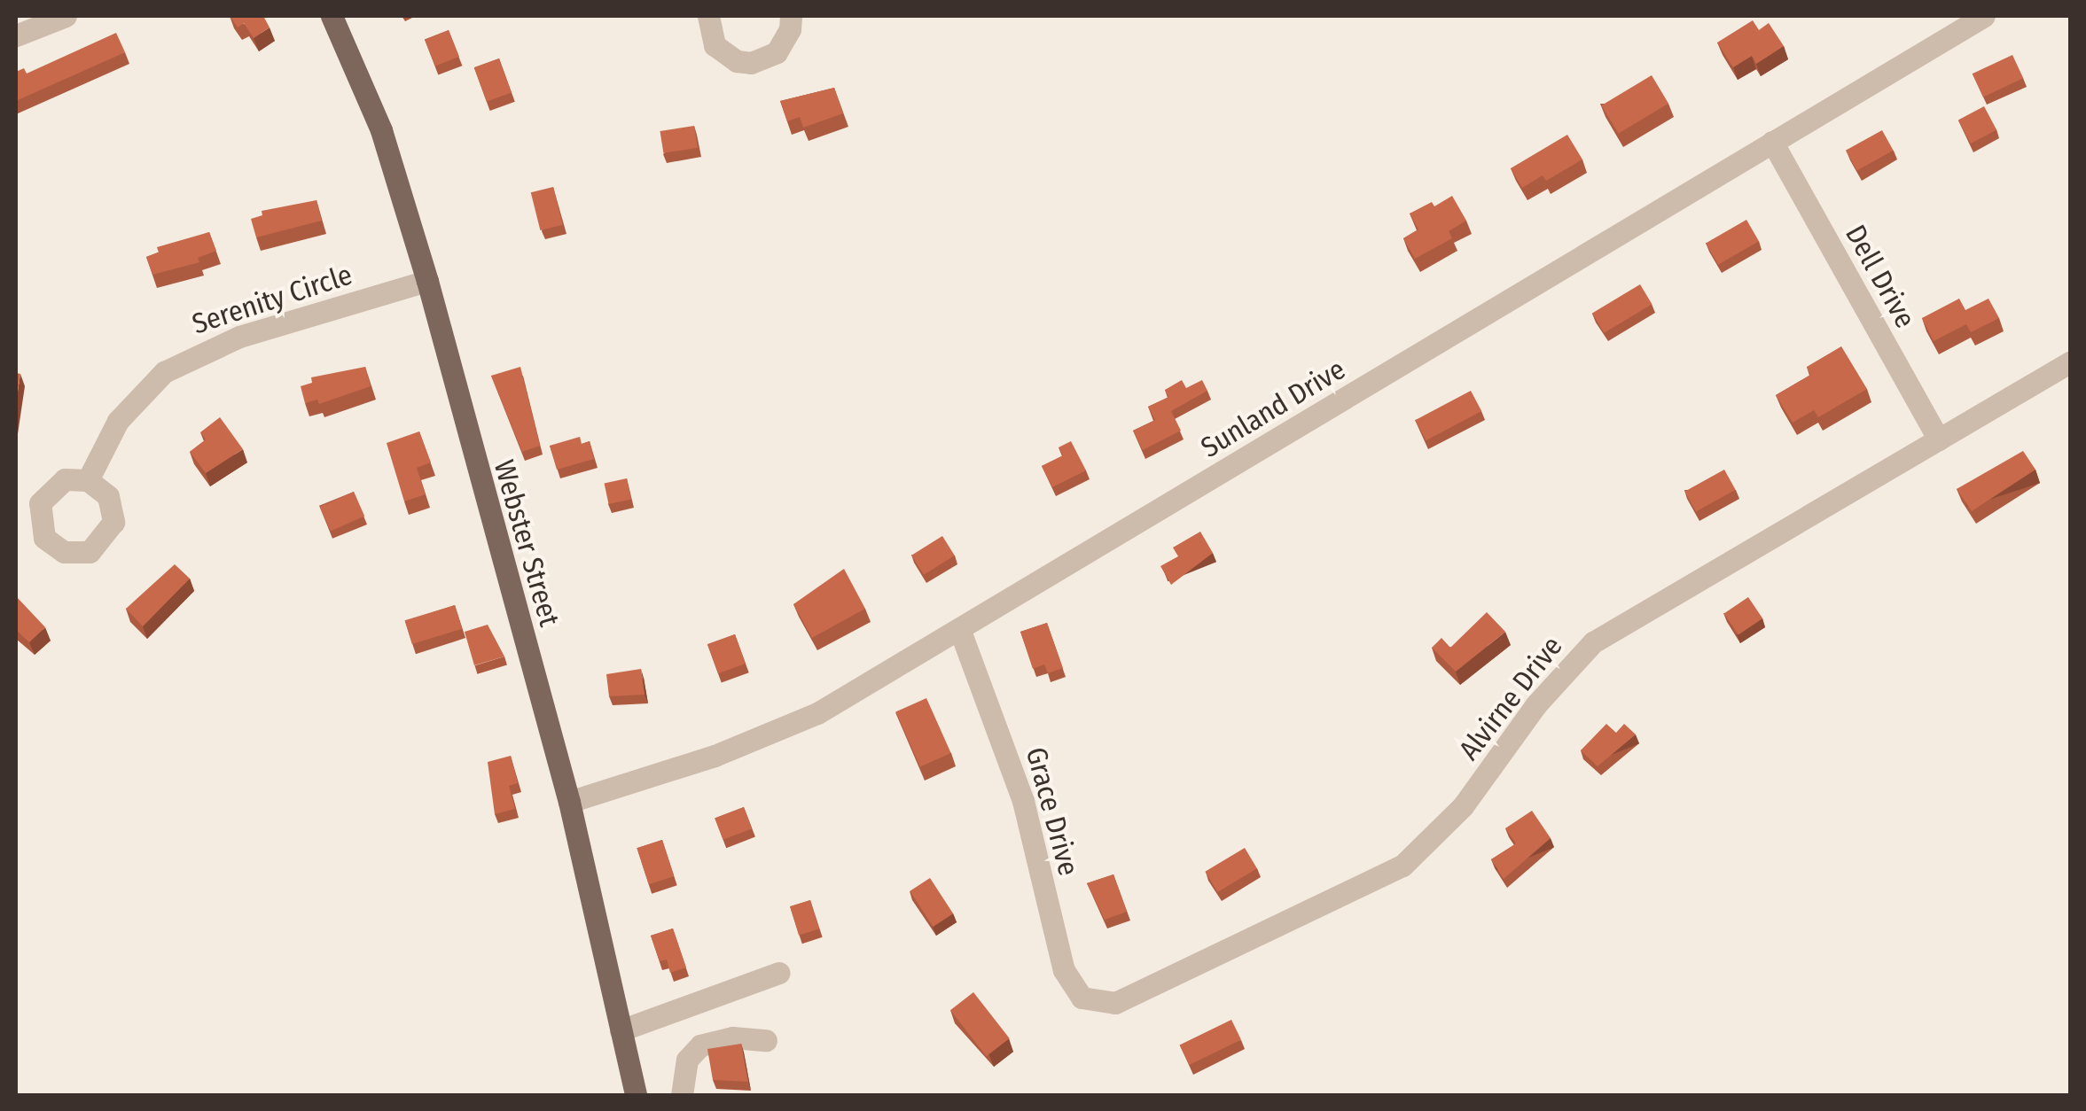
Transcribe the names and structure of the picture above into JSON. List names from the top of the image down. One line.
{"streets":{"main road":["Webster Street"],"street":["Dell Drive","Serenity Circle","Sunland Drive","Alvirne Drive","Grace Drive"]},"crossings":[["Dell Drive","Sunland Drive"],["Dell Drive","Alvirne Drive"],["Serenity Circle","Webster Street"],["Sunland Drive","Webster Street"],["Sunland Drive","Grace Drive"],["Alvirne Drive","Grace Drive"]]}
